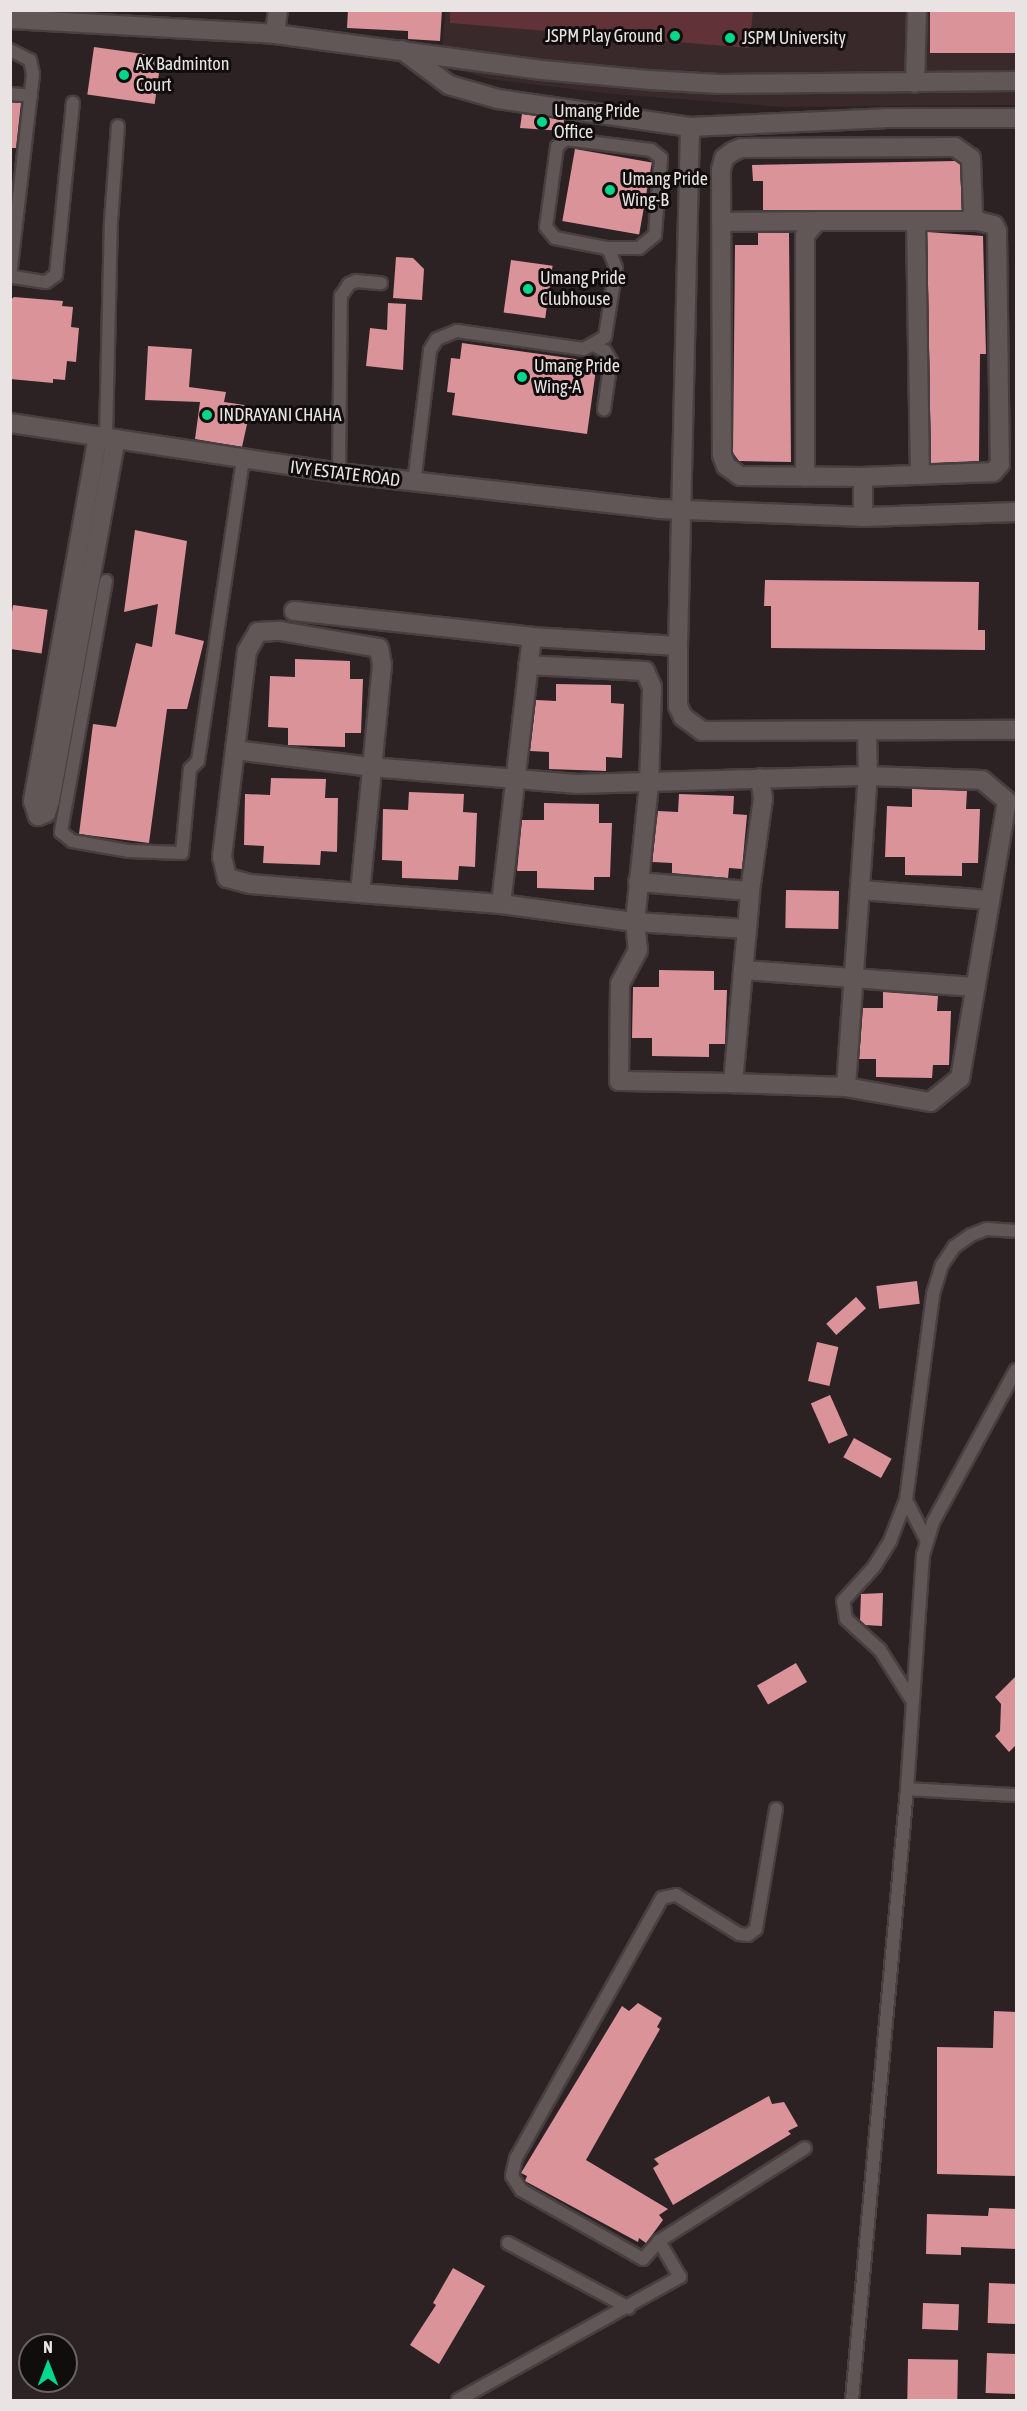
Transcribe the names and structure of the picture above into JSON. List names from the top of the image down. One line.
{"streets":{"street":["IVY ESTATE ROAD"]},"places":["JSPM Play Ground","JSPM University","AK Badminton Court","Umang Pride Office","Umang Pride Wing-B","Umang Pride Clubhouse","Umang Pride Wing-A","INDRAYANI CHAHA"],"north":"top"}
